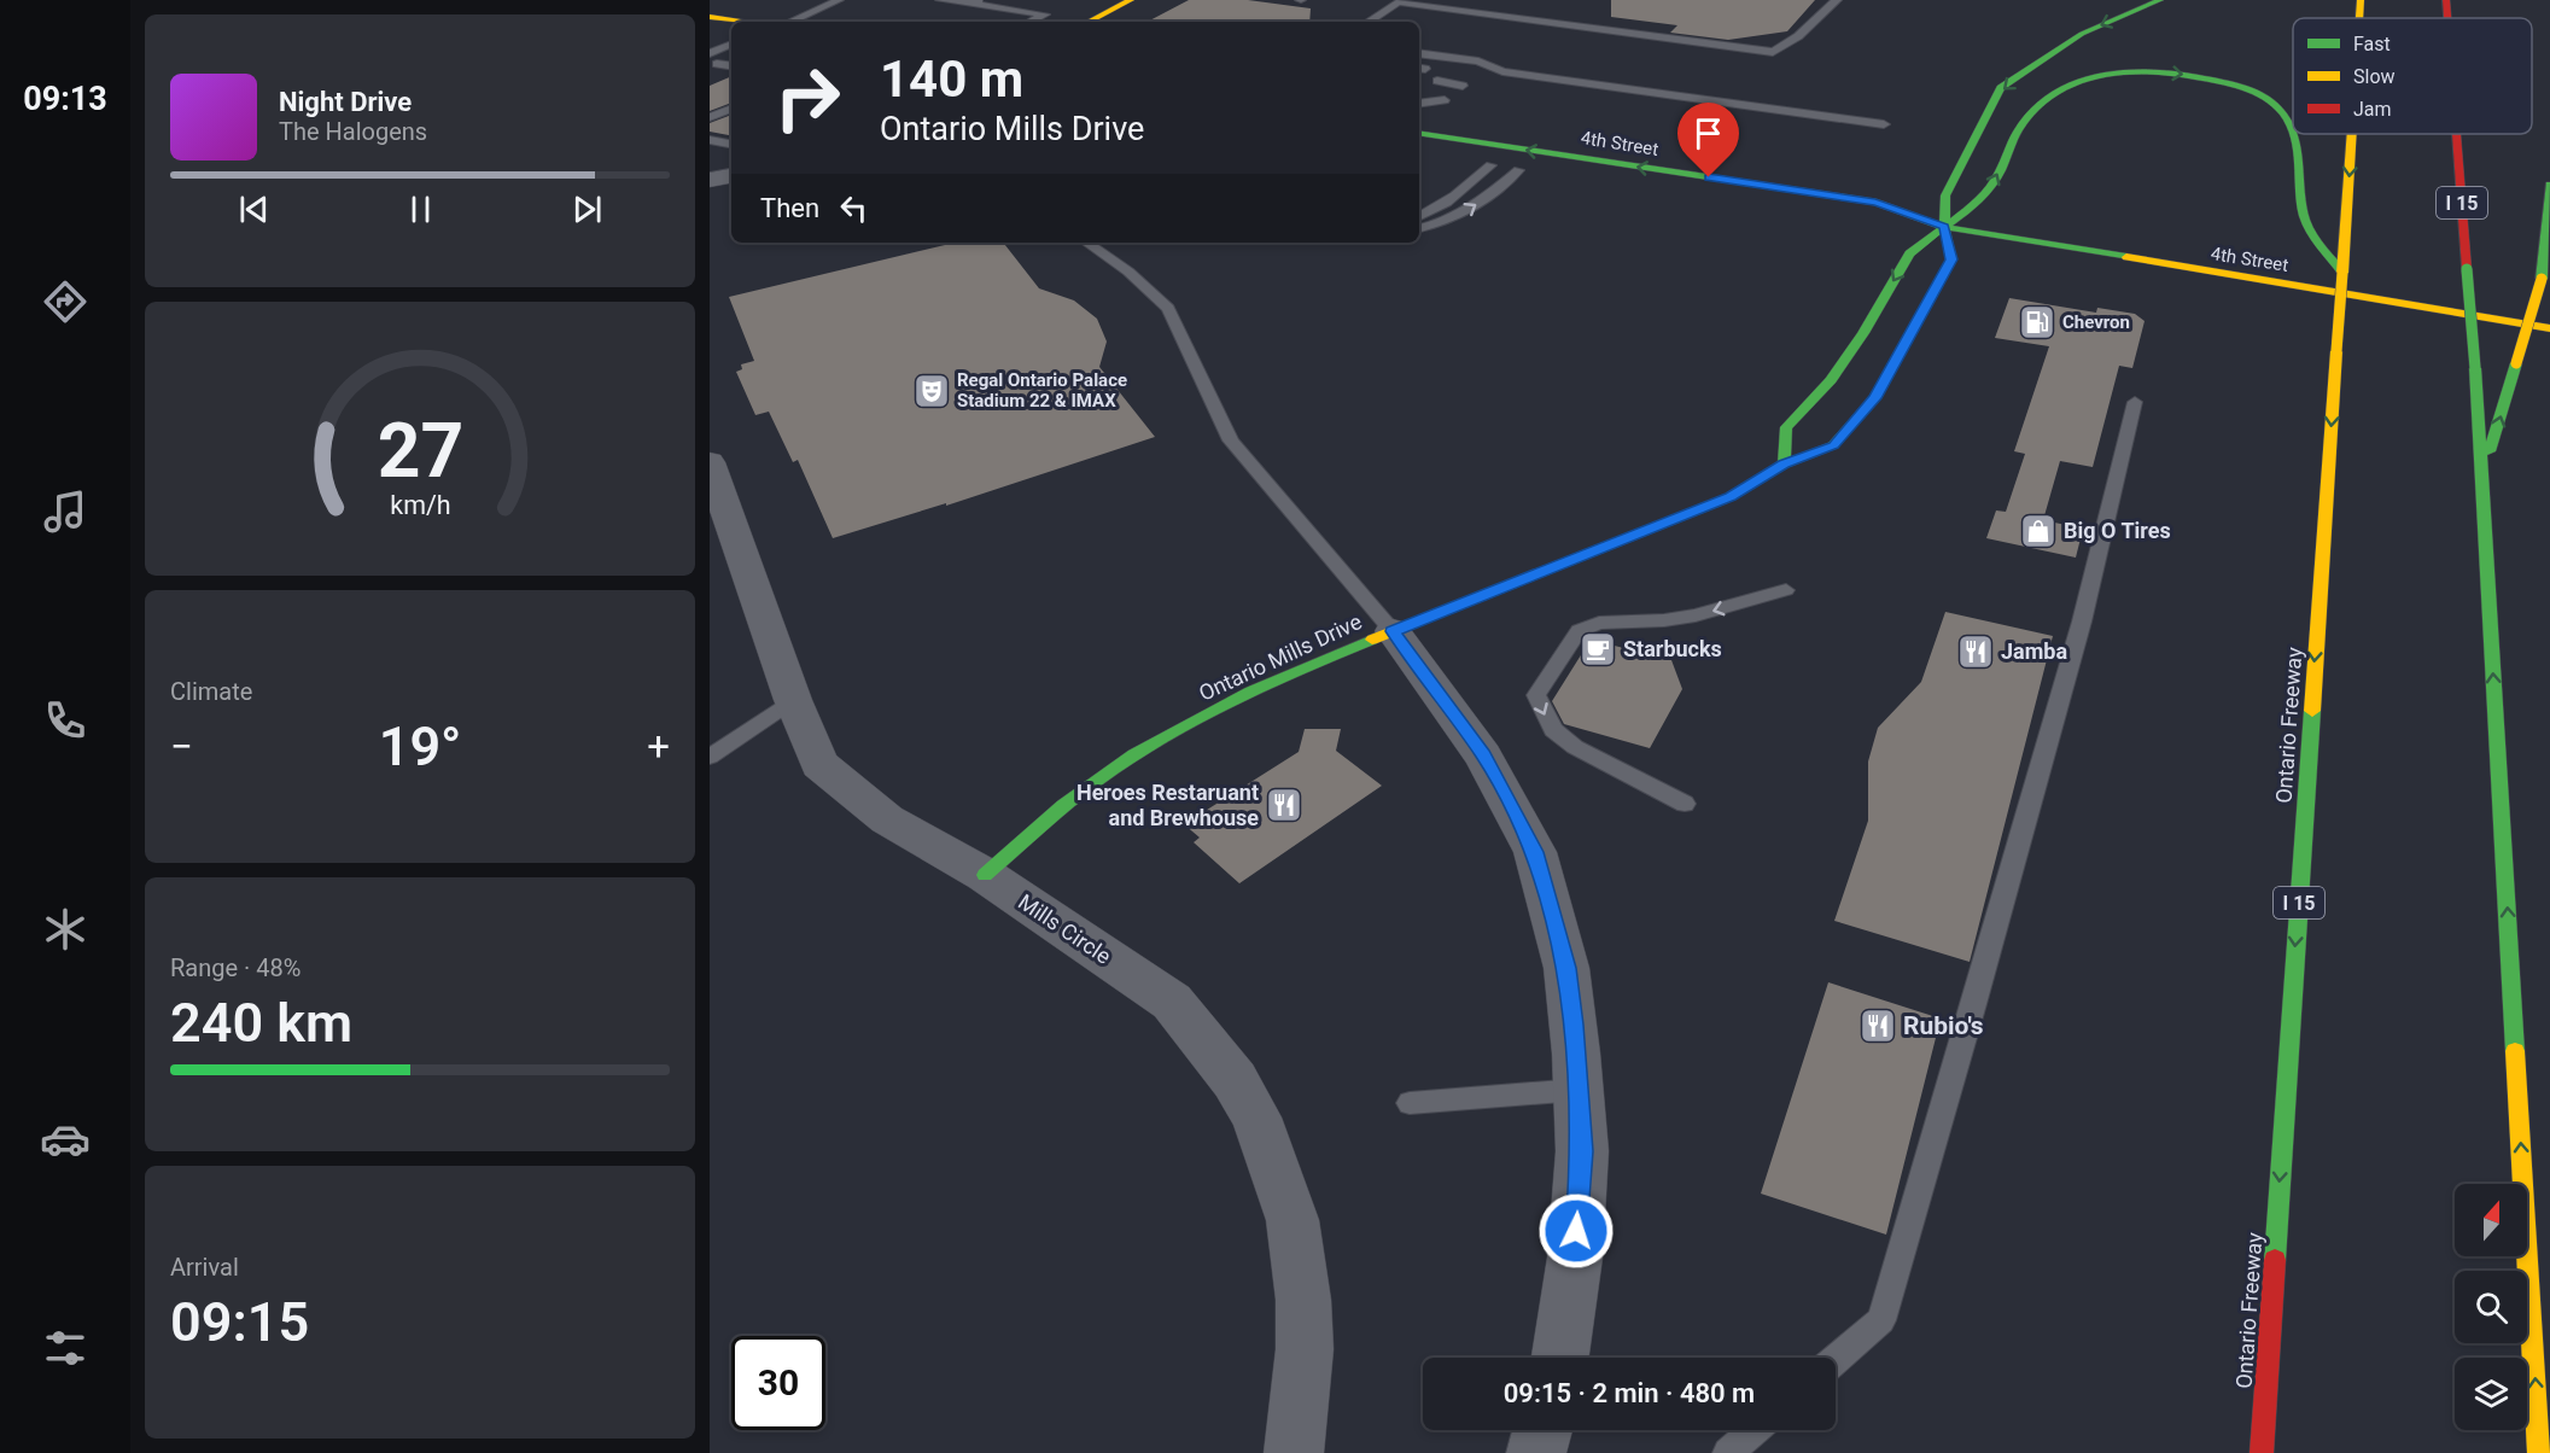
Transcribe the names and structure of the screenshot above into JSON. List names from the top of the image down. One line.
{"streets":{"main road":["4th Street","I 15","Ontario Mills Drive","Ontario Freeway"],"street":["Mills Circle"]},"crossings":[["4th Street","Ontario Mills Drive"],["Ontario Mills Drive","Mills Circle"]],"one_way":["4th Street","Ontario Freeway"],"places":{"fuel station":["Chevron"],"theatre":["Regal Ontario Palace Stadium 22 & IMAX"],"shop":["Big O Tires"],"cafe":["Starbucks"],"restaurant":["Jamba","Heroes Restaruant and Brewhouse","Rubio's"]},"legend":["Fast","Slow","Jam"],"north":"top","page":{"tabs":"09:13","turn":["140 m","Ontario Mills Drive"],"song":["Night Drive","The Halogens"],"then":"Then","tile":["Climate",["Range · 48%","240 km"],["Arrival","09:15"]],"heat":["−","19°","+"],"limit":"30","trip":"09:15 · 2 min · 480 m","gauge":["27","km/h"]}}
